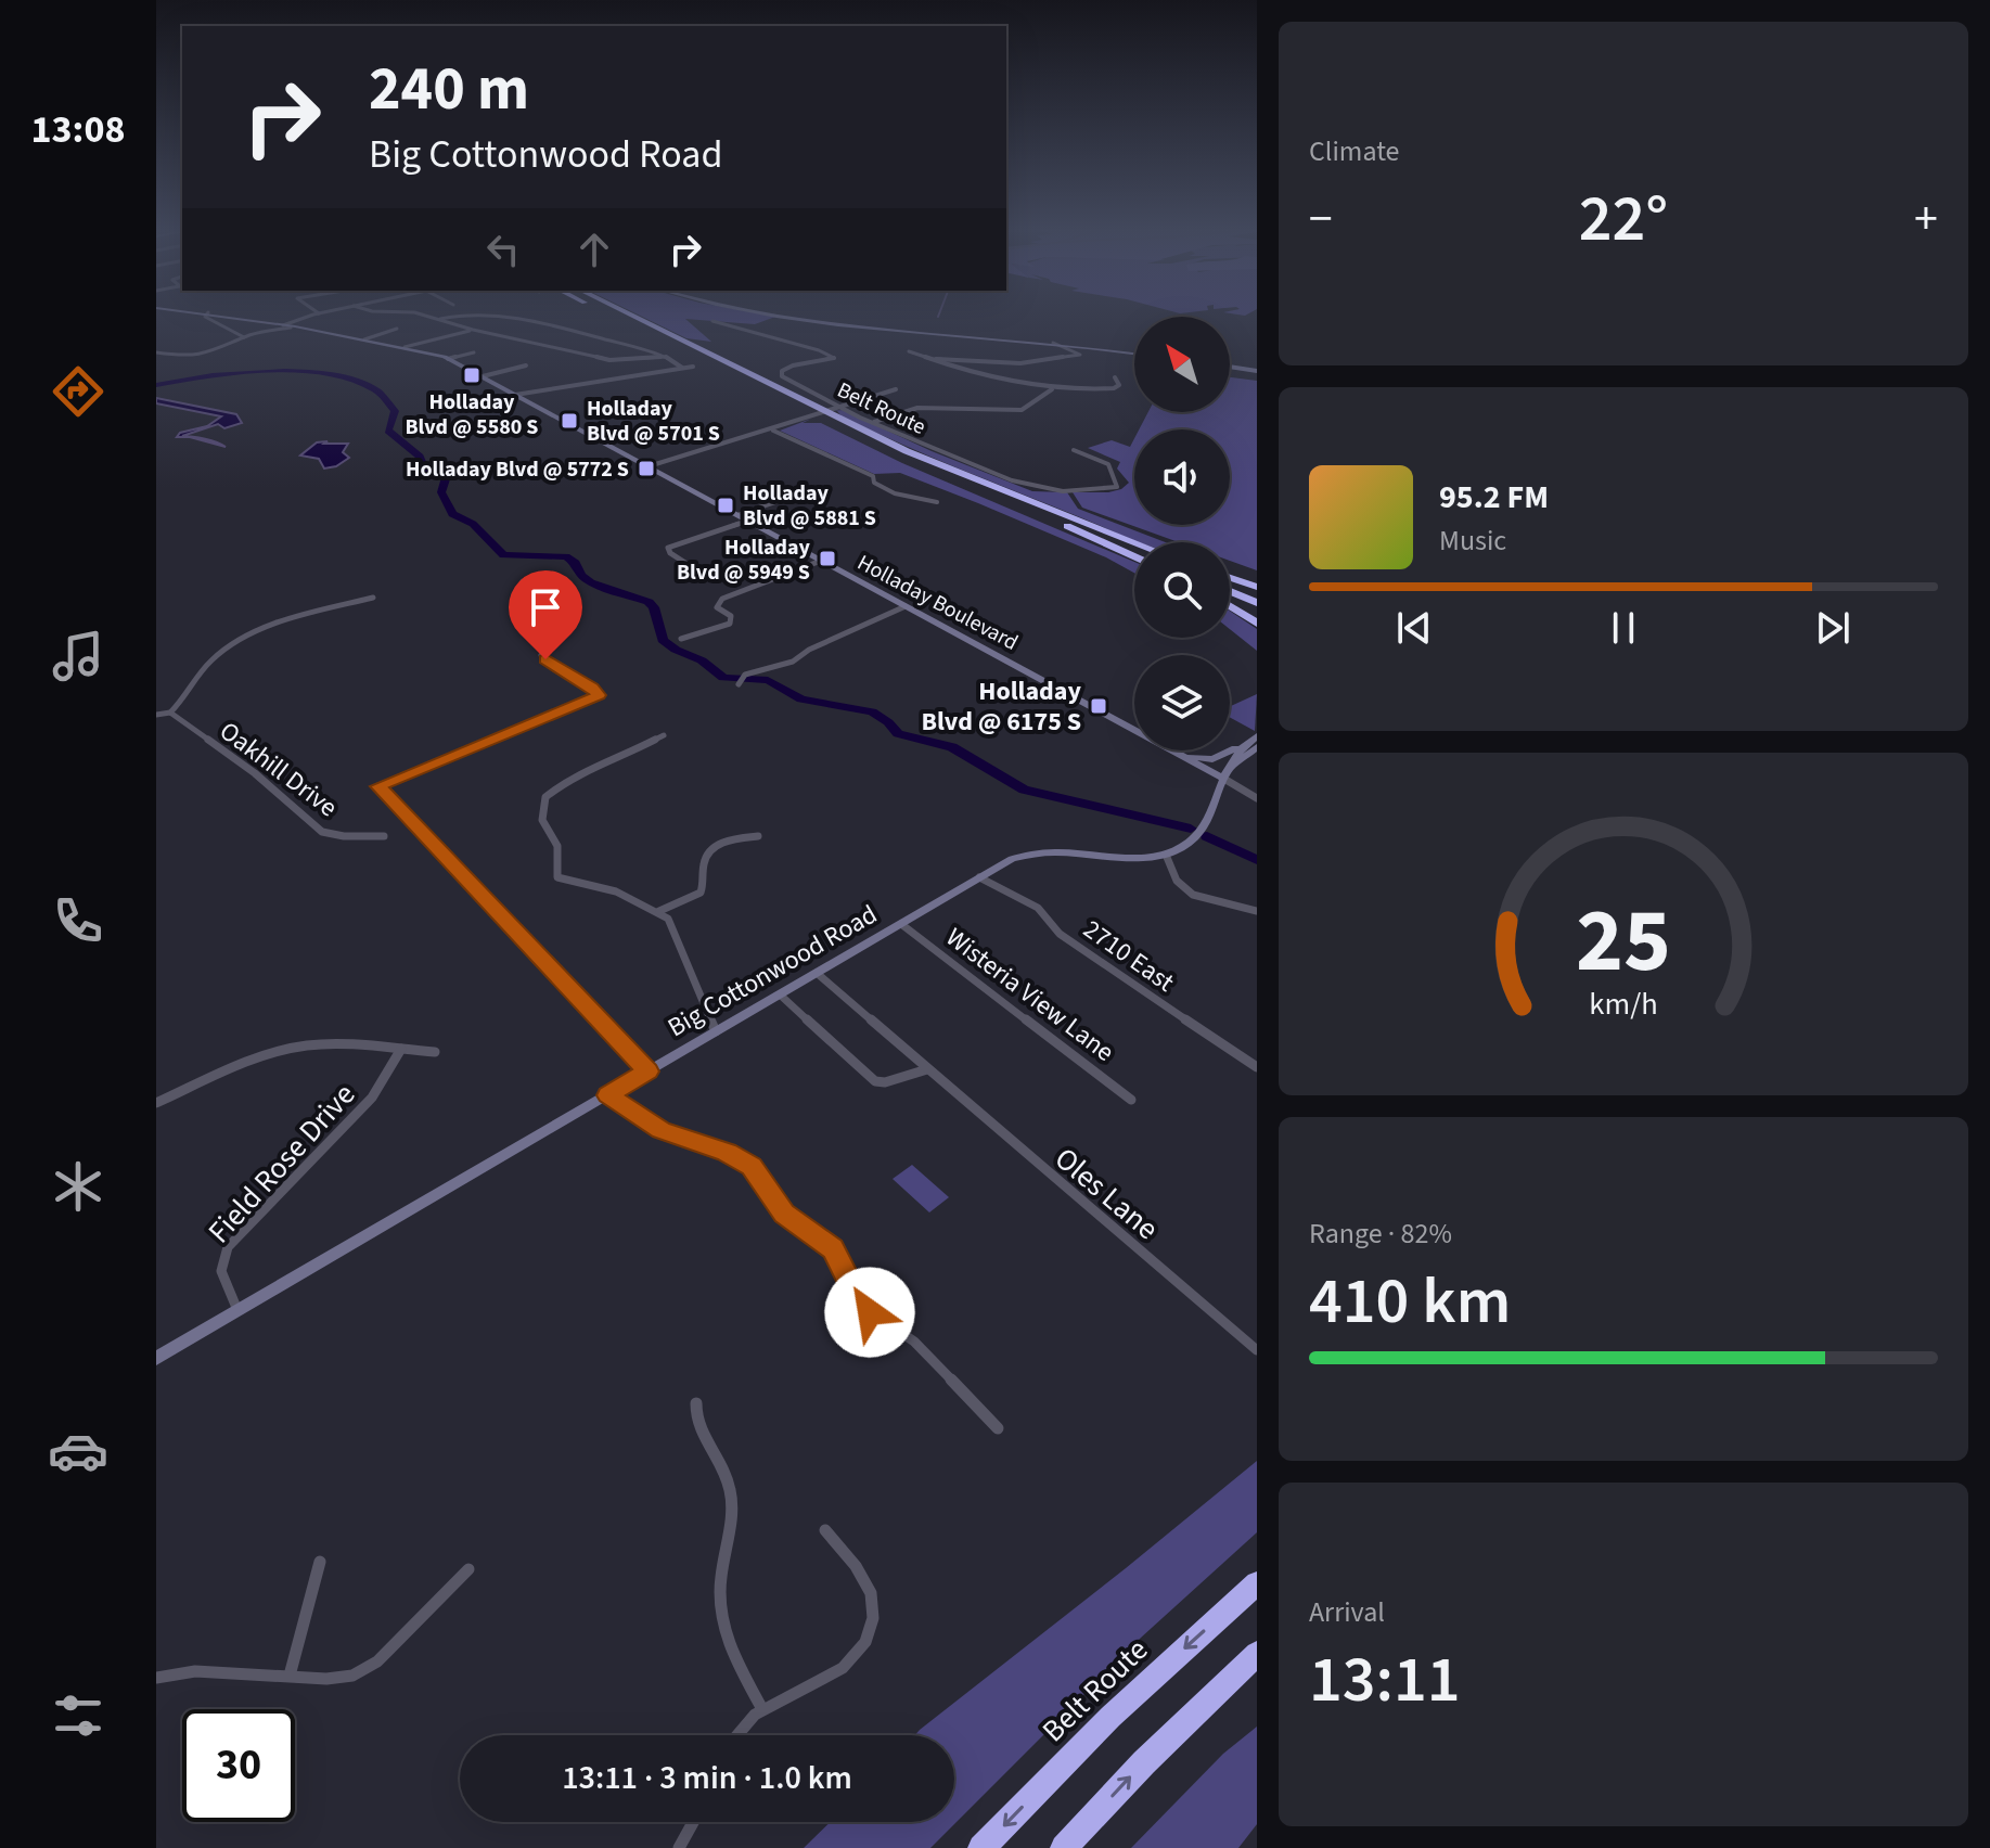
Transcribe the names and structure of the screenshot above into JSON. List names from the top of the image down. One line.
{"streets":{"highway":["Belt Route"],"main road":["Holladay Boulevard","Big Cottonwood Road"],"street":["Oakhill Drive","2710 East","Wisteria View Lane","Field Rose Drive","Oles Lane"]},"crossings":[["2710 East","Big Cottonwood Road"],["Big Cottonwood Road","Wisteria View Lane"],["Big Cottonwood Road","Field Rose Drive"],["Big Cottonwood Road","Oles Lane"]],"places":{"transit":["Holladay Blvd @ 5580 S","Holladay Blvd @ 5701 S","Holladay Blvd @ 5772 S","Holladay Blvd @ 5881 S","Holladay Blvd @ 5949 S","Holladay Blvd @ 6175 S"]},"north":"top left","page":{"tabs":"13:08","tile":["Climate",["Range · 82%","410 km"],["Arrival","13:11"]],"turn":["240 m","Big Cottonwood Road"],"heat":["−","22°","+"],"song":["95.2 FM","Music"],"limit":"30","trip":"13:11 · 3 min · 1.0 km","gauge":["25","km/h"]}}
